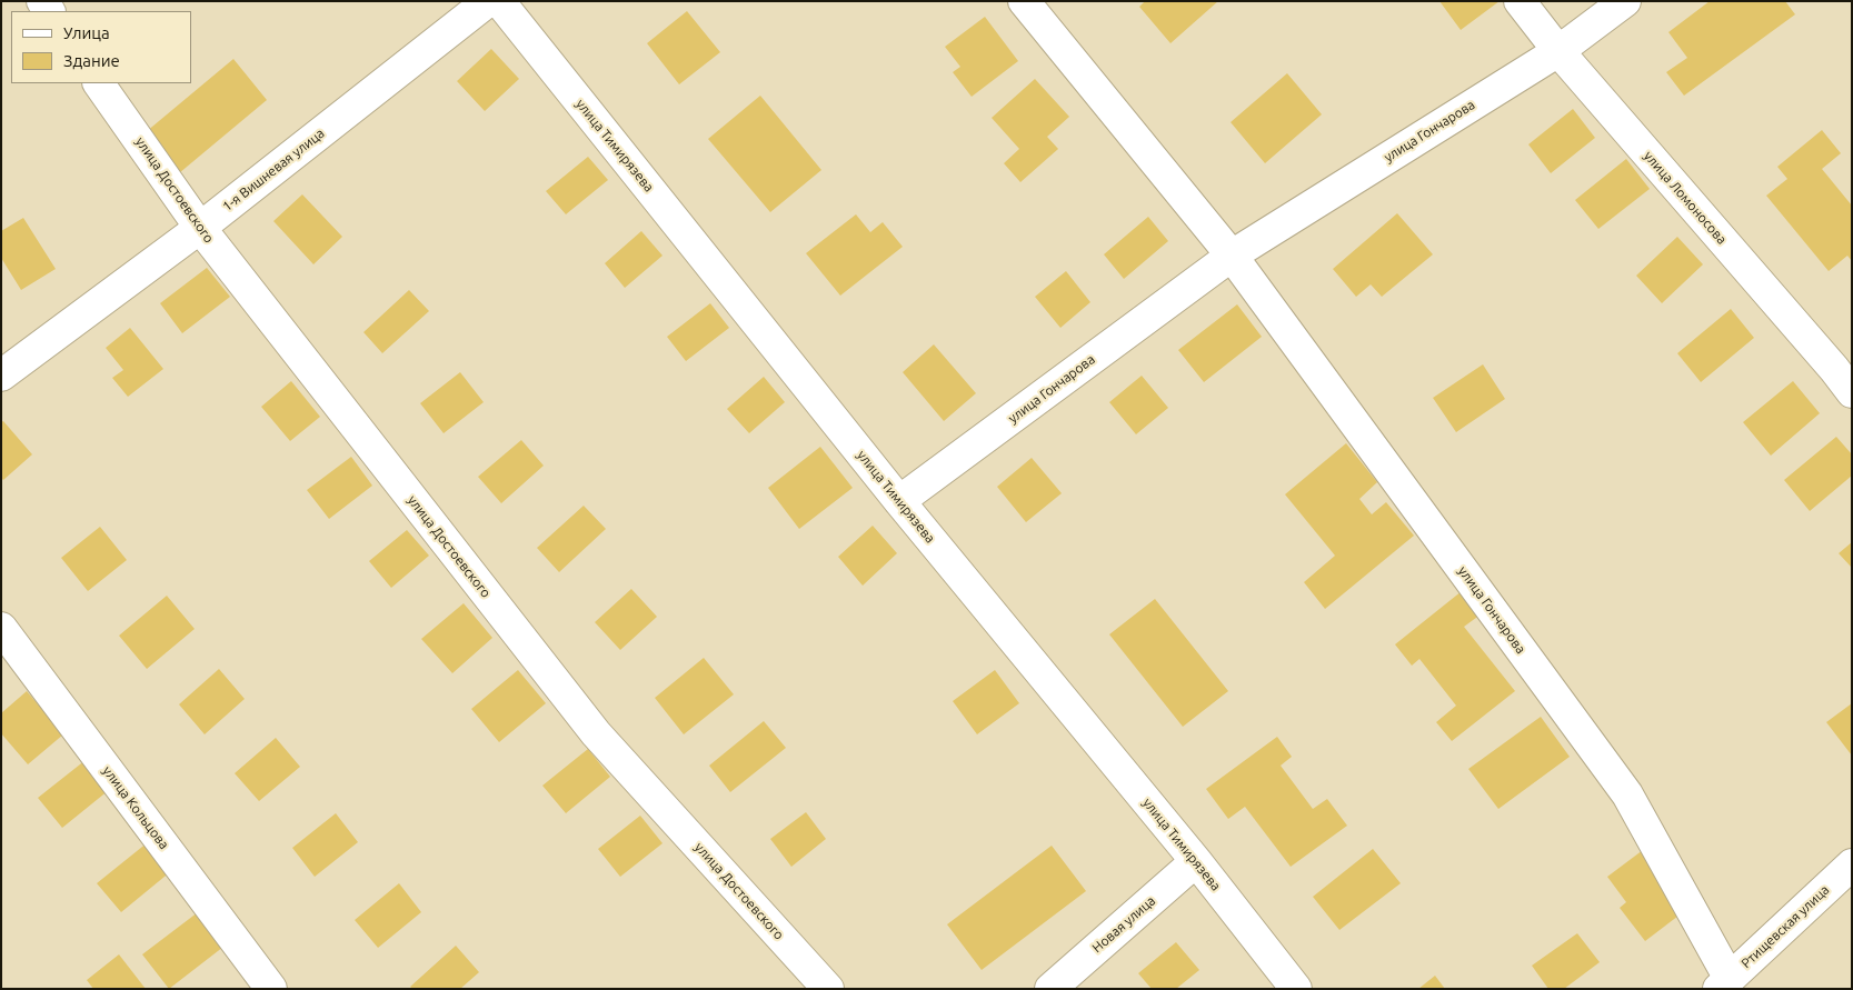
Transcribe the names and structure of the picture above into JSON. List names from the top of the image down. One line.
{"streets":{"street":["улица Гончарова","улица Тимирязева","1-я Вишневая улица","улица Достоевского","улица Ломоносова","улица Кольцова","Новая улица","Ртищевская улица"]},"crossings":[["улица Гончарова","улица Тимирязева"],["улица Гончарова","улица Ломоносова"],["улица Гончарова","Ртищевская улица"],["улица Тимирязева","Новая улица"],["1-я Вишневая улица","улица Достоевского"]],"legend":["Улица","Здание"]}
